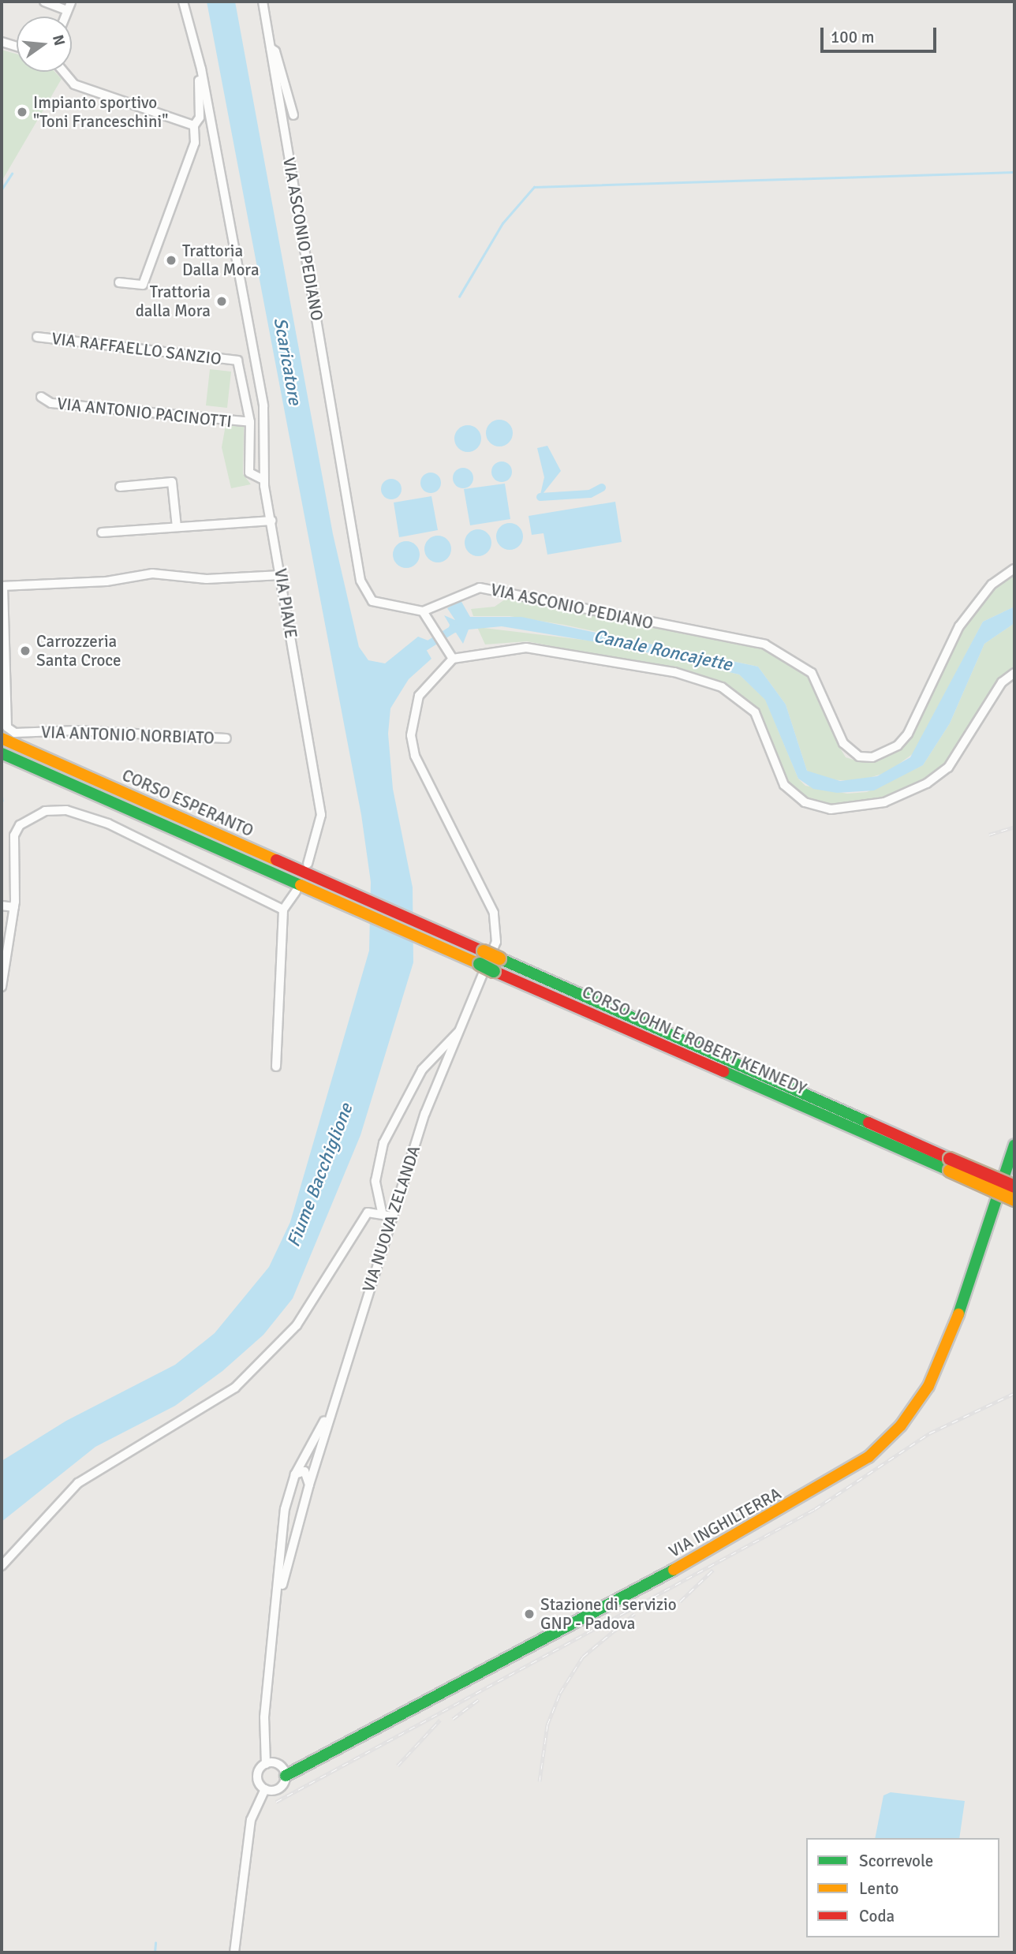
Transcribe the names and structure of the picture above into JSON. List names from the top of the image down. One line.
{"streets":{"main road":["CORSO ESPERANTO","CORSO JOHN E ROBERT KENNEDY","VIA INGHILTERRA"],"street":["VIA ASCONIO PEDIANO","VIA RAFFAELLO SANZIO","VIA ANTONIO PACINOTTI","VIA PIAVE","VIA ANTONIO NORBIATO","VIA NUOVA ZELANDA"]},"crossings":[["VIA RAFFAELLO SANZIO","VIA ANTONIO PACINOTTI"],["VIA RAFFAELLO SANZIO","VIA PIAVE"],["VIA PIAVE","VIA ANTONIO NORBIATO"],["CORSO ESPERANTO","CORSO JOHN E ROBERT KENNEDY"],["VIA NUOVA ZELANDA","VIA INGHILTERRA"]],"water":["Scaricatore","Canale Roncajette","Fiume Bacchiglione"],"places":["Impianto sportivo \"Toni Franceschini\"","Trattoria Dalla Mora","Trattoria dalla Mora","Carrozzeria Santa Croce","Stazione di servizio GNP - Padova"],"legend":["Scorrevole","Lento","Coda"],"scale_bar":"100 m","north":"right"}
